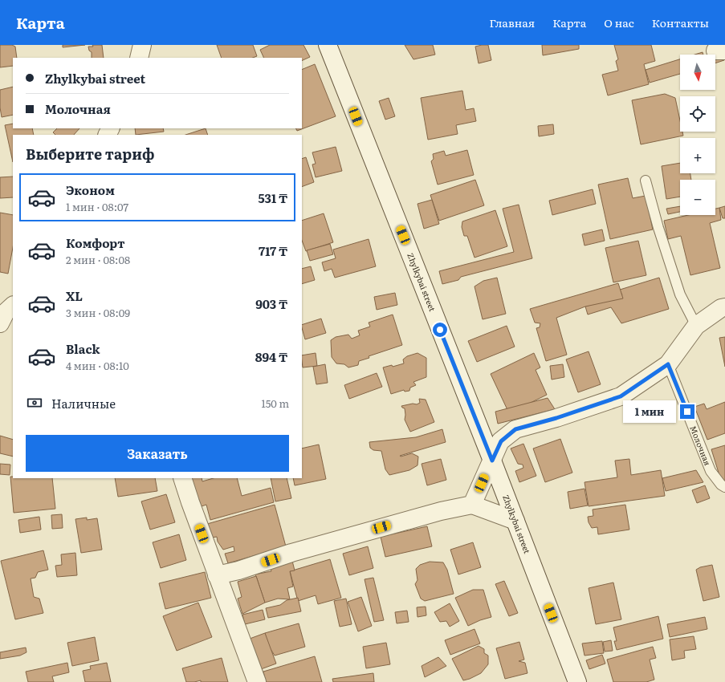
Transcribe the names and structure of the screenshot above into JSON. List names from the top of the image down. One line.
{"streets":{"street":["Zhylkybai street"],"lane":["Молочная"]},"north":"bottom","page":{"header":"Карта","nav":["Главная","Карта","О нас","Контакты"],"map_buttons":["+","−"],"banner":["Zhylkybai street","Молочная"],"heading":"Выберите тариф","list":[{"name":"Эконом","note":"1 мин · 08:07","value":"531 ₸"},{"name":"Комфорт","note":"2 мин · 08:08","value":"717 ₸"},{"name":"XL","note":"3 мин · 08:09","value":"903 ₸"},{"name":"Black","note":"4 мин · 08:10","value":"894 ₸"}],"pay":["Наличные","150 m"],"bubble":"1 мин","buttons":"Заказать"}}
